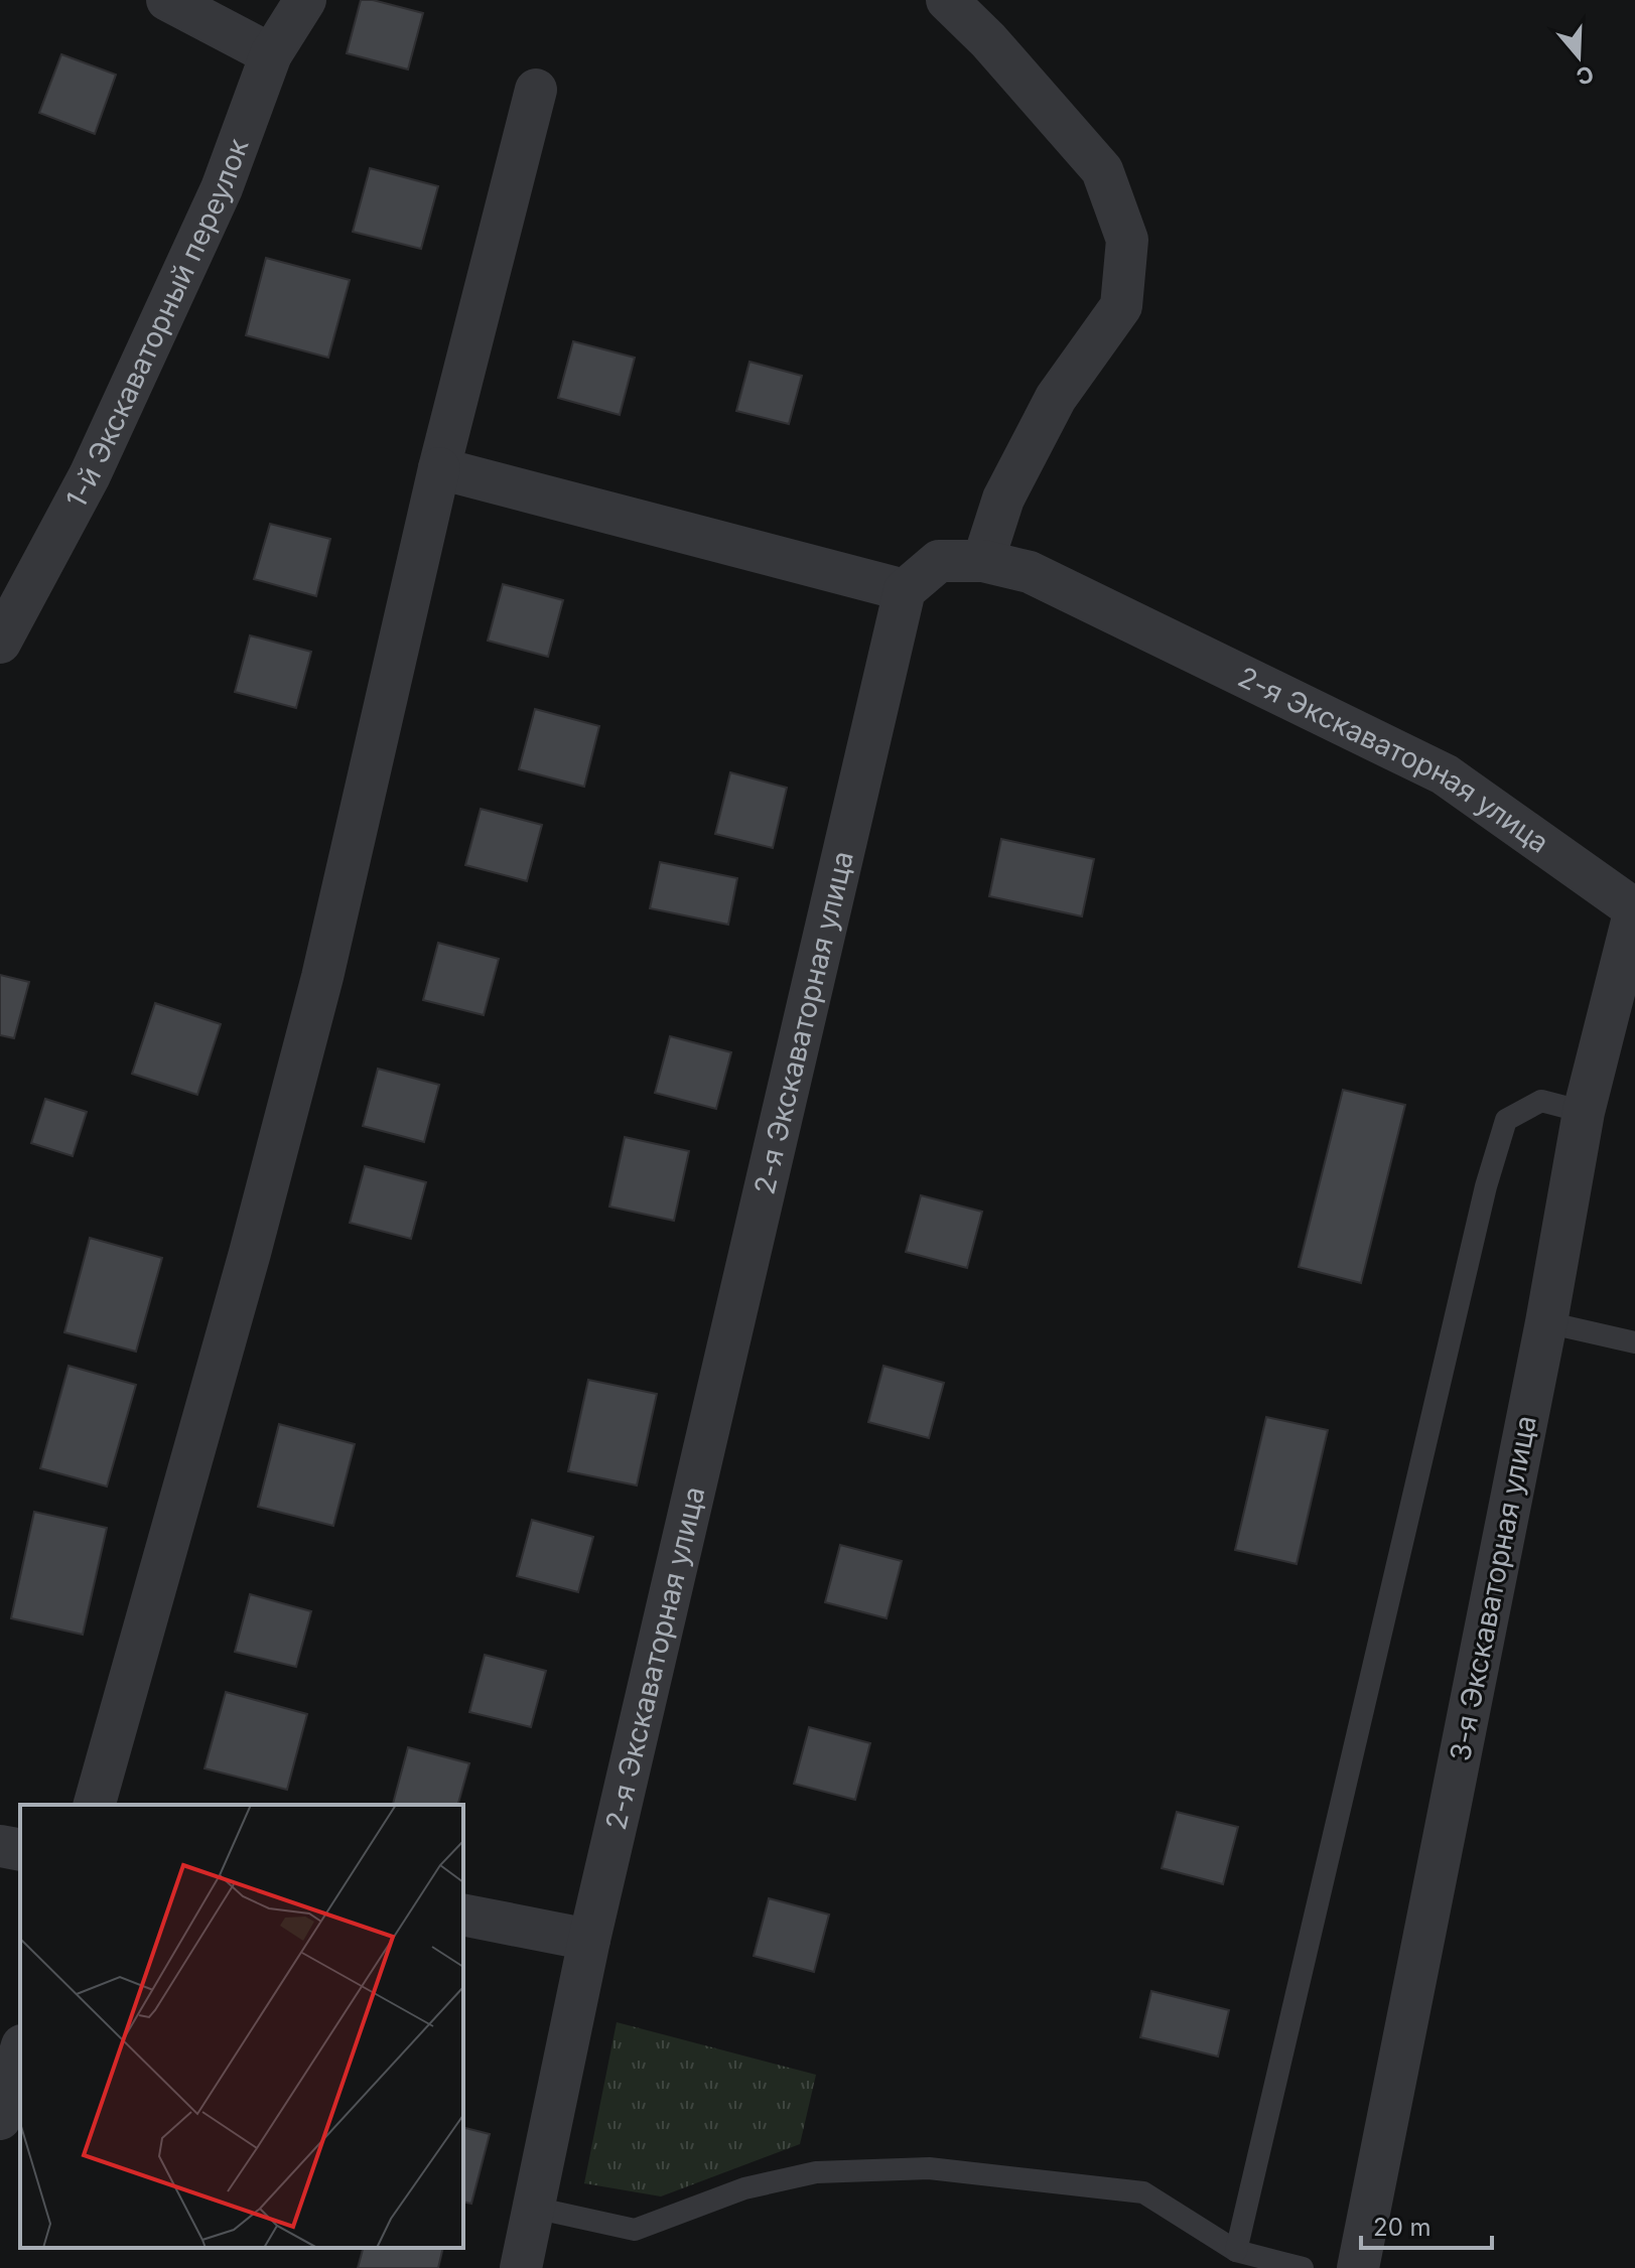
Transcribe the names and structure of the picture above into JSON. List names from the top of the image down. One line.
{"streets":{"street":["1-й Экскаваторный переулок","2-я Экскаваторная улица","3-я Экскаваторная улица"]},"crossings":[["2-я Экскаваторная улица","3-я Экскаваторная улица"]],"scale_bar":"20 m","north":"bottom"}
